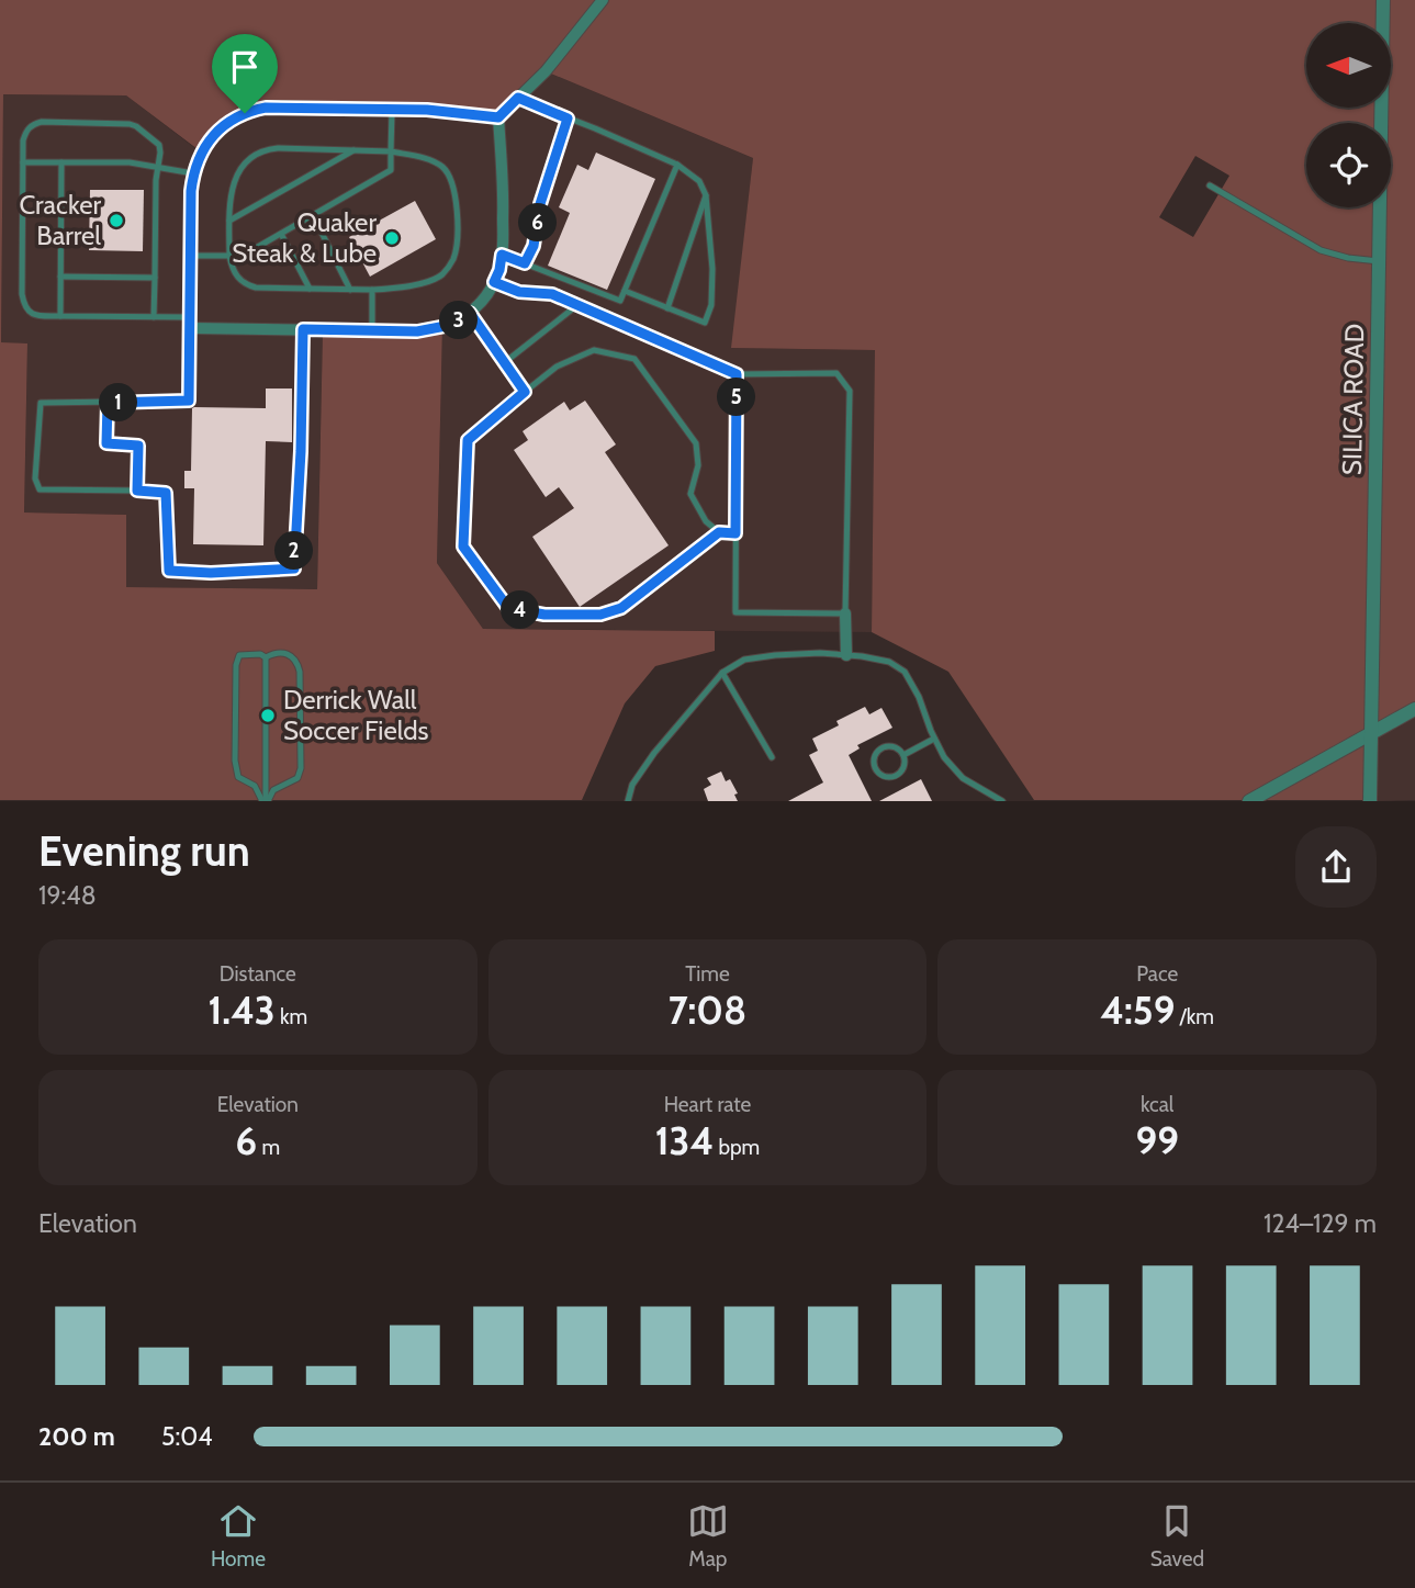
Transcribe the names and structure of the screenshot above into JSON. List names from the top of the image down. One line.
{"streets":{"street":["SILICA ROAD"]},"places":["Cracker Barrel","Quaker Steak & Lube","Derrick Wall Soccer Fields"],"north":"left","page":{"pins":["6","3","5","1","2","4"],"heading":["Evening run","19:48"],"stats":[["Distance","1.43 km"],["Time","7:08"],["Pace","4:59 /km"],["Elevation","6 m"],["Heart rate","134 bpm"],["kcal","99"]],"chart":["Elevation","124–129 m"],"list":[{"name":"200 m","note":"5:04"}],"tabs":["Home","Map","Saved"]}}
